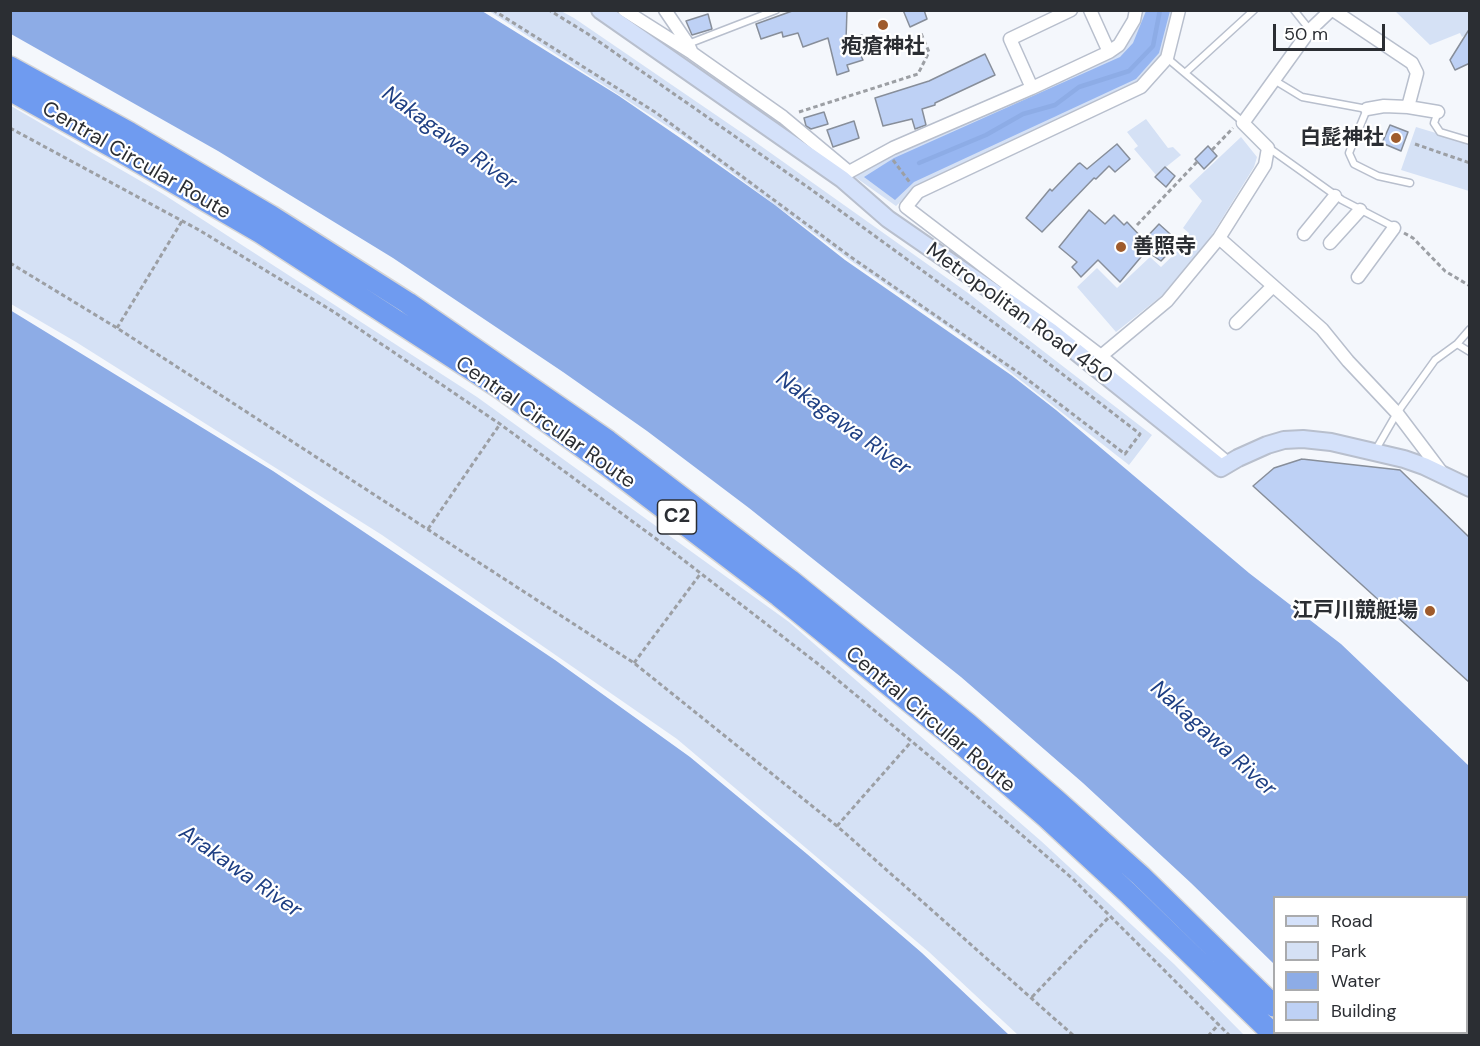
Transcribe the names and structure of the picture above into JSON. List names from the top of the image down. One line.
{"streets":{"highway":["Central Circular Route","C2"],"main road":["Metropolitan Road 450"]},"water":["Nakagawa River","Arakawa River"],"places":["疱瘡神社","白髭神社","善照寺","江戸川競艇場"],"legend":["Road","Park","Water","Building"],"scale_bar":"50 m"}
